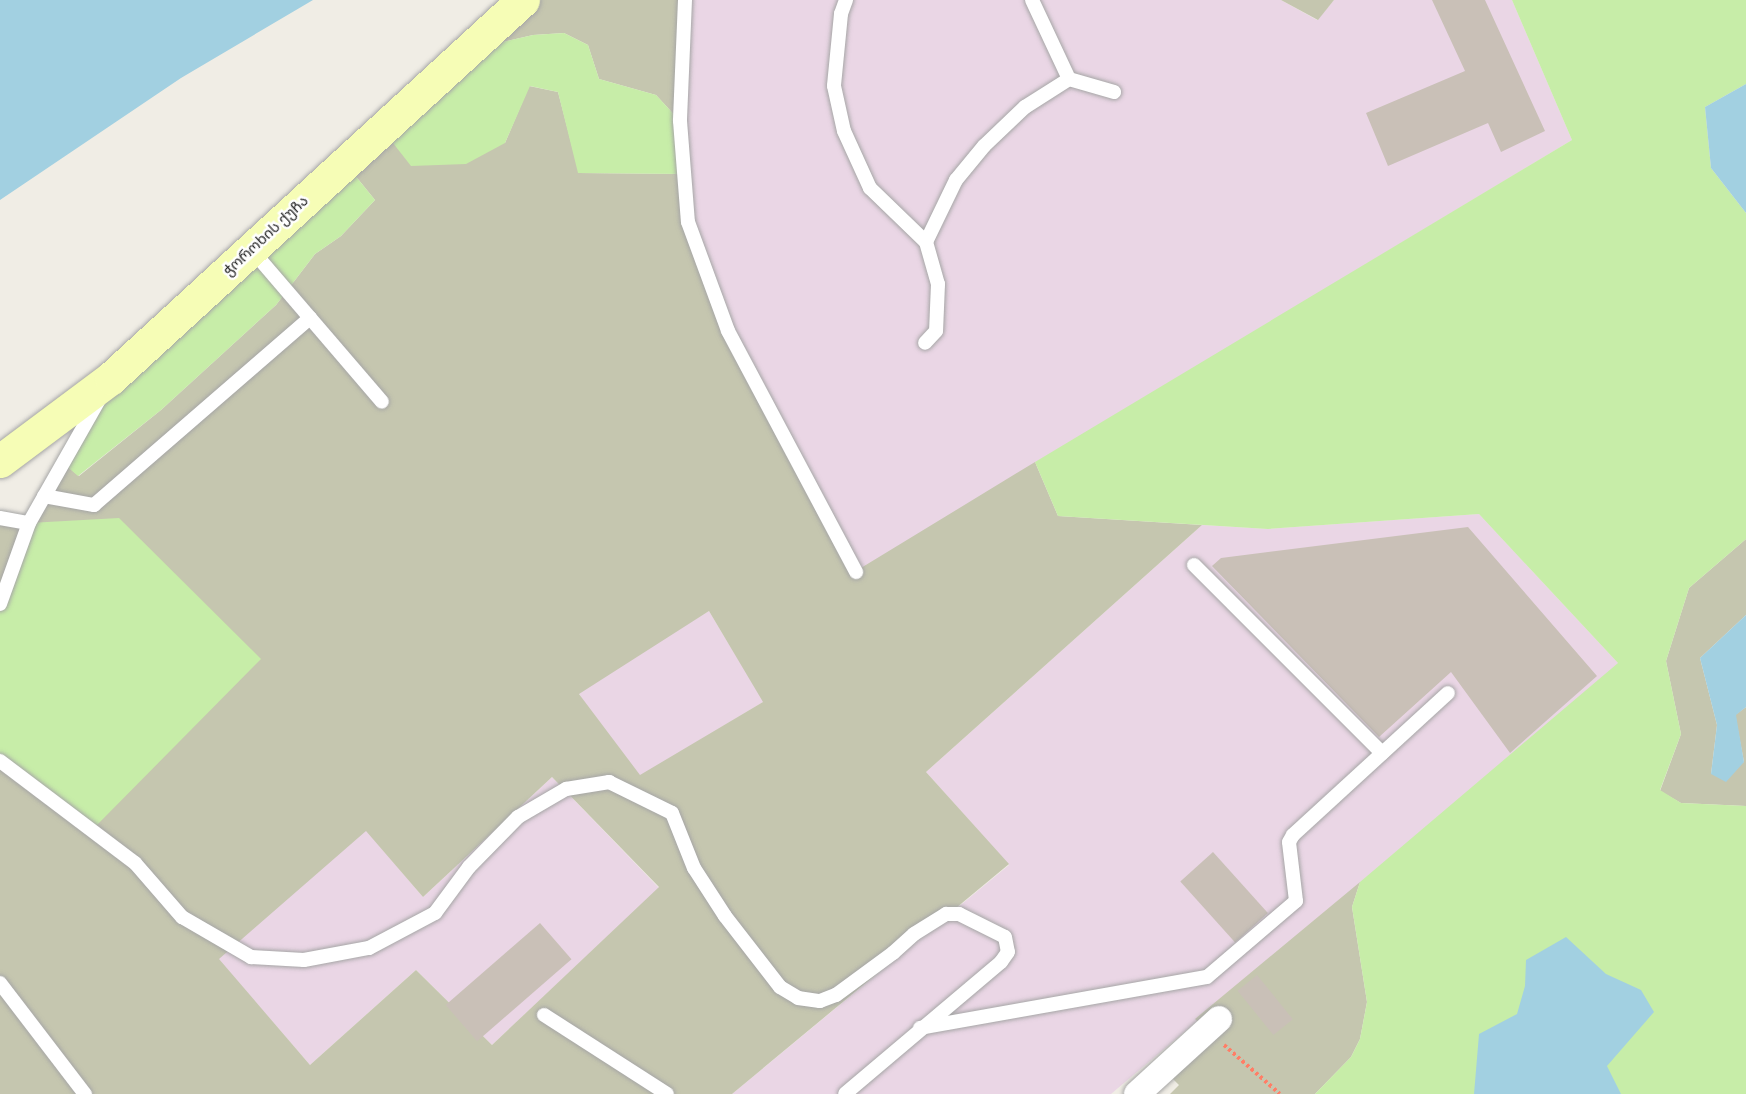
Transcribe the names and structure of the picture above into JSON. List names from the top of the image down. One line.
{"streets":{"street":["ჭოროხის ქუჩა"]}}
